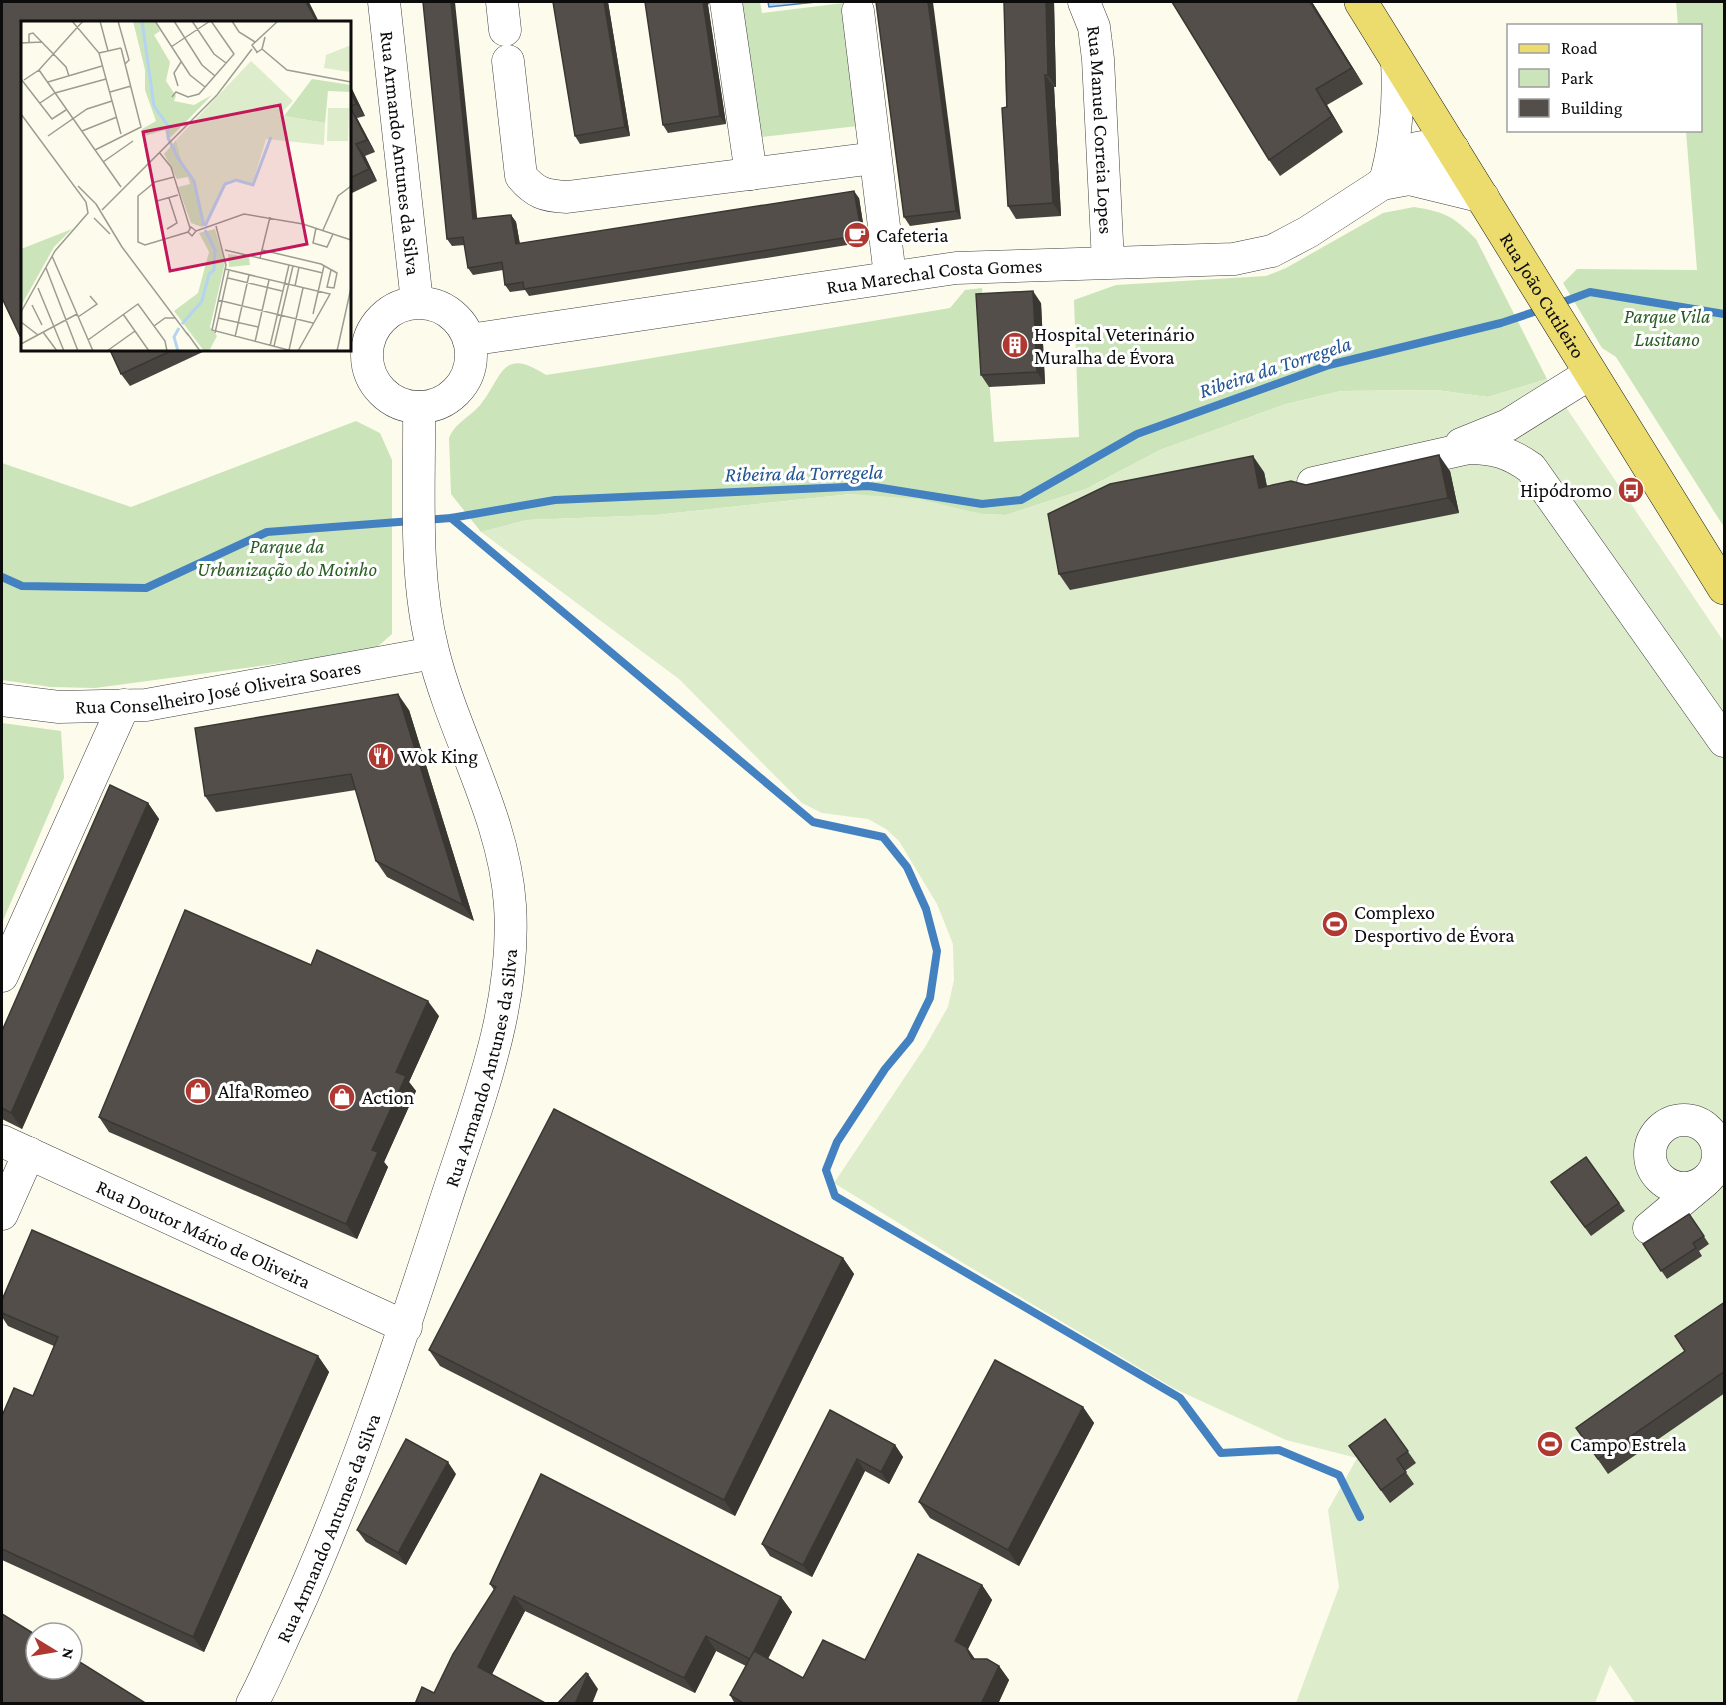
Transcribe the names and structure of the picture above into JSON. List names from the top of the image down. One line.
{"streets":{"main road":["Rua João Cutileiro"],"street":["Rua Manuel Correia Lopes","Rua Armando Antunes da Silva","Rua Marechal Costa Gomes","Rua Conselheiro José Oliveira Soares","Rua Doutor Mário de Oliveira"]},"crossings":[["Rua Manuel Correia Lopes","Rua Marechal Costa Gomes"],["Rua Armando Antunes da Silva","Rua Marechal Costa Gomes"],["Rua Armando Antunes da Silva","Rua Conselheiro José Oliveira Soares"],["Rua Armando Antunes da Silva","Rua Doutor Mário de Oliveira"],["Rua Marechal Costa Gomes","Rua João Cutileiro"]],"water":["Ribeira da Torregela"],"parks":["Parque Vila Lusitano","Parque da Urbanização do Moinho"],"places":{"cafe":["Cafeteria"],"building":["Hospital Veterinário Muralha de Évora"],"bus stop":["Hipódromo"],"restaurant":["Wok King"],"sports":["Complexo Desportivo de Évora","Campo Estrela"],"shop":["Alfa Romeo","Action"]},"legend":["Road","Park","Building"],"north":"right"}
